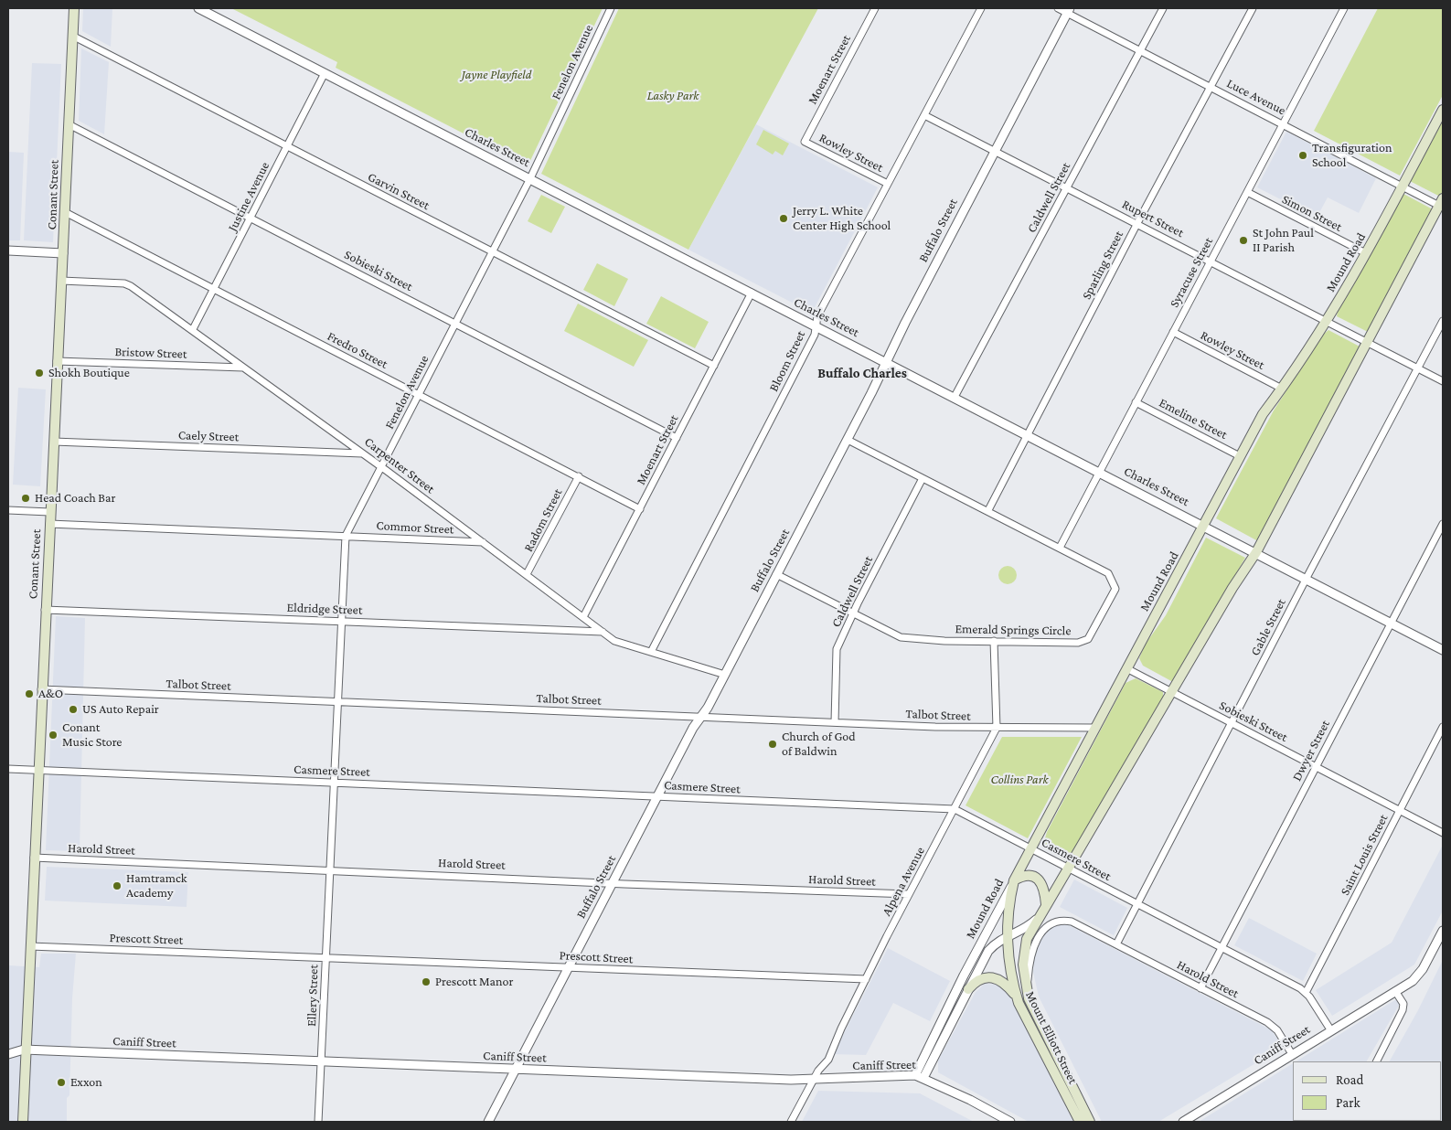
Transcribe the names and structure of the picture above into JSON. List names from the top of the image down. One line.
{"streets":{"main road":["Conant Street","Mound Road","Mount Elliott Street"],"street":["Fenelon Avenue","Moenart Street","Luce Avenue","Charles Street","Rowley Street","Garvin Street","Justine Avenue","Caldwell Street","Simon Street","Rupert Street","Buffalo Street","Sparling Street","Sobieski Street","Syracuse Street","Fredro Street","Bristow Street","Bloom Street","Emeline Street","Caely Street","Carpenter Street","Radom Street","Commor Street","Eldridge Street","Gable Street","Emerald Springs Circle","Talbot Street","Dwyer Street","Casmere Street","Harold Street","Saint Louis Street","Alpena Avenue","Prescott Street","Ellery Street","Caniff Street"]},"crossings":[["Fenelon Avenue","Charles Street"],["Fenelon Avenue","Garvin Street"],["Fenelon Avenue","Sobieski Street"],["Fenelon Avenue","Fredro Street"],["Fenelon Avenue","Carpenter Street"],["Fenelon Avenue","Commor Street"],["Fenelon Avenue","Eldridge Street"],["Fenelon Avenue","Talbot Street"],["Fenelon Avenue","Casmere Street"],["Fenelon Avenue","Harold Street"],["Fenelon Avenue","Ellery Street"],["Moenart Street","Charles Street"],["Moenart Street","Rowley Street"],["Moenart Street","Garvin Street"],["Moenart Street","Sobieski Street"],["Moenart Street","Fredro Street"],["Moenart Street","Carpenter Street"],["Luce Avenue","Caldwell Street"],["Luce Avenue","Buffalo Street"],["Luce Avenue","Mound Road"],["Luce Avenue","Sparling Street"],["Luce Avenue","Syracuse Street"],["Charles Street","Justine Avenue"],["Charles Street","Caldwell Street"],["Charles Street","Buffalo Street"],["Charles Street","Mound Road"],["Charles Street","Sparling Street"],["Charles Street","Syracuse Street"],["Charles Street","Bloom Street"],["Charles Street","Gable Street"],["Charles Street","Dwyer Street"],["Rowley Street","Mound Road"],["Rowley Street","Syracuse Street"],["Rowley Street","Bloom Street"],["Garvin Street","Conant Street"],["Garvin Street","Justine Avenue"],["Conant Street","Sobieski Street"],["Conant Street","Fredro Street"],["Conant Street","Bristow Street"],["Conant Street","Caely Street"],["Conant Street","Carpenter Street"],["Conant Street","Commor Street"],["Conant Street","Eldridge Street"],["Conant Street","Talbot Street"],["Conant Street","Casmere Street"],["Conant Street","Harold Street"],["Conant Street","Prescott Street"],["Conant Street","Caniff Street"],["Justine Avenue","Sobieski Street"],["Justine Avenue","Fredro Street"],["Justine Avenue","Carpenter Street"],["Caldwell Street","Rupert Street"],["Caldwell Street","Emerald Springs Circle"],["Caldwell Street","Talbot Street"],["Simon Street","Mound Road"],["Simon Street","Syracuse Street"],["Rupert Street","Buffalo Street"],["Rupert Street","Mound Road"],["Rupert Street","Sparling Street"],["Rupert Street","Syracuse Street"],["Rupert Street","Bloom Street"],["Rupert Street","Gable Street"],["Buffalo Street","Carpenter Street"],["Buffalo Street","Emerald Springs Circle"],["Buffalo Street","Talbot Street"],["Buffalo Street","Casmere Street"],["Buffalo Street","Harold Street"],["Buffalo Street","Prescott Street"],["Buffalo Street","Caniff Street"],["Mound Road","Sobieski Street"],["Mound Road","Emeline Street"],["Mound Road","Talbot Street"],["Mound Road","Casmere Street"],["Mound Road","Mount Elliott Street"],["Mound Road","Caniff Street"],["Sparling Street","Emerald Springs Circle"],["Sobieski Street","Gable Street"],["Sobieski Street","Dwyer Street"],["Sobieski Street","Saint Louis Street"],["Syracuse Street","Emeline Street"],["Syracuse Street","Emerald Springs Circle"],["Fredro Street","Radom Street"],["Bristow Street","Carpenter Street"],["Bloom Street","Carpenter Street"],["Caely Street","Carpenter Street"],["Carpenter Street","Radom Street"],["Carpenter Street","Commor Street"],["Carpenter Street","Eldridge Street"],["Gable Street","Casmere Street"],["Gable Street","Harold Street"],["Emerald Springs Circle","Alpena Avenue"],["Talbot Street","Alpena Avenue"],["Dwyer Street","Casmere Street"],["Dwyer Street","Harold Street"],["Casmere Street","Saint Louis Street"],["Casmere Street","Alpena Avenue"],["Casmere Street","Caniff Street"],["Harold Street","Alpena Avenue"],["Harold Street","Ellery Street"],["Harold Street","Mount Elliott Street"],["Harold Street","Caniff Street"],["Alpena Avenue","Prescott Street"],["Alpena Avenue","Caniff Street"],["Prescott Street","Ellery Street"],["Ellery Street","Caniff Street"]],"districts":["Buffalo Charles"],"parks":["Jayne Playfield","Lasky Park","Collins Park"],"places":["Transfiguration School","Jerry L. White Center High School","St John Paul II Parish","Shokh Boutique","Head Coach Bar","A&O","US Auto Repair","Conant Music Store","Church of God of Baldwin","Hamtramck Academy","Prescott Manor","Exxon"],"legend":["Road","Park"]}
